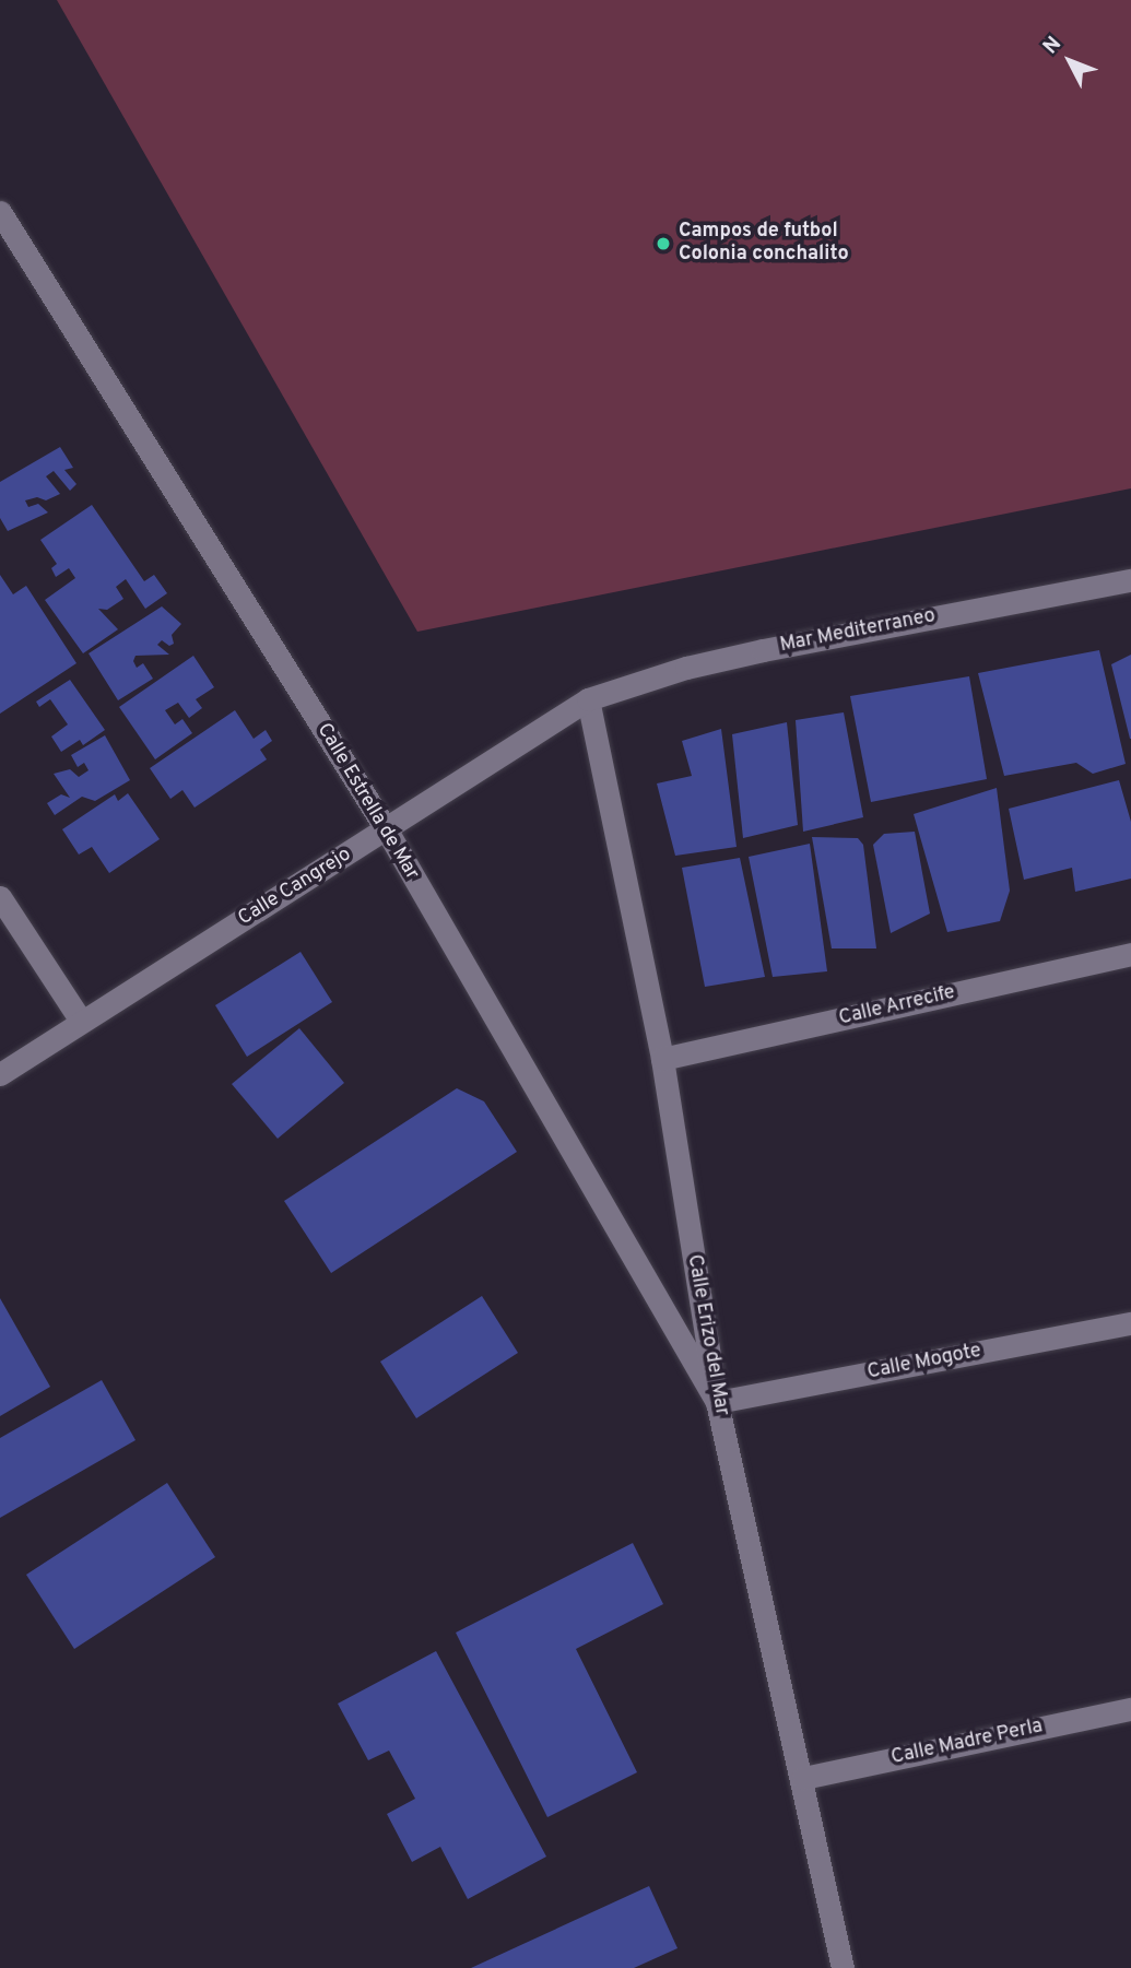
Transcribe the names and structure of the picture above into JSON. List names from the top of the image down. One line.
{"streets":{"street":["Mar Mediterraneo","Calle Estrella de Mar","Calle Cangrejo","Calle Arrecife","Calle Erizo del Mar","Calle Mogote","Calle Madre Perla"]},"crossings":[["Mar Mediterraneo","Calle Cangrejo"],["Mar Mediterraneo","Calle Erizo del Mar"],["Calle Estrella de Mar","Calle Cangrejo"],["Calle Estrella de Mar","Calle Erizo del Mar"],["Calle Estrella de Mar","Calle Mogote"],["Calle Cangrejo","Calle Erizo del Mar"],["Calle Arrecife","Calle Erizo del Mar"],["Calle Erizo del Mar","Calle Mogote"],["Calle Erizo del Mar","Calle Madre Perla"]],"places":["Campos de futbol Colonia conchalito"],"north":"top left"}
